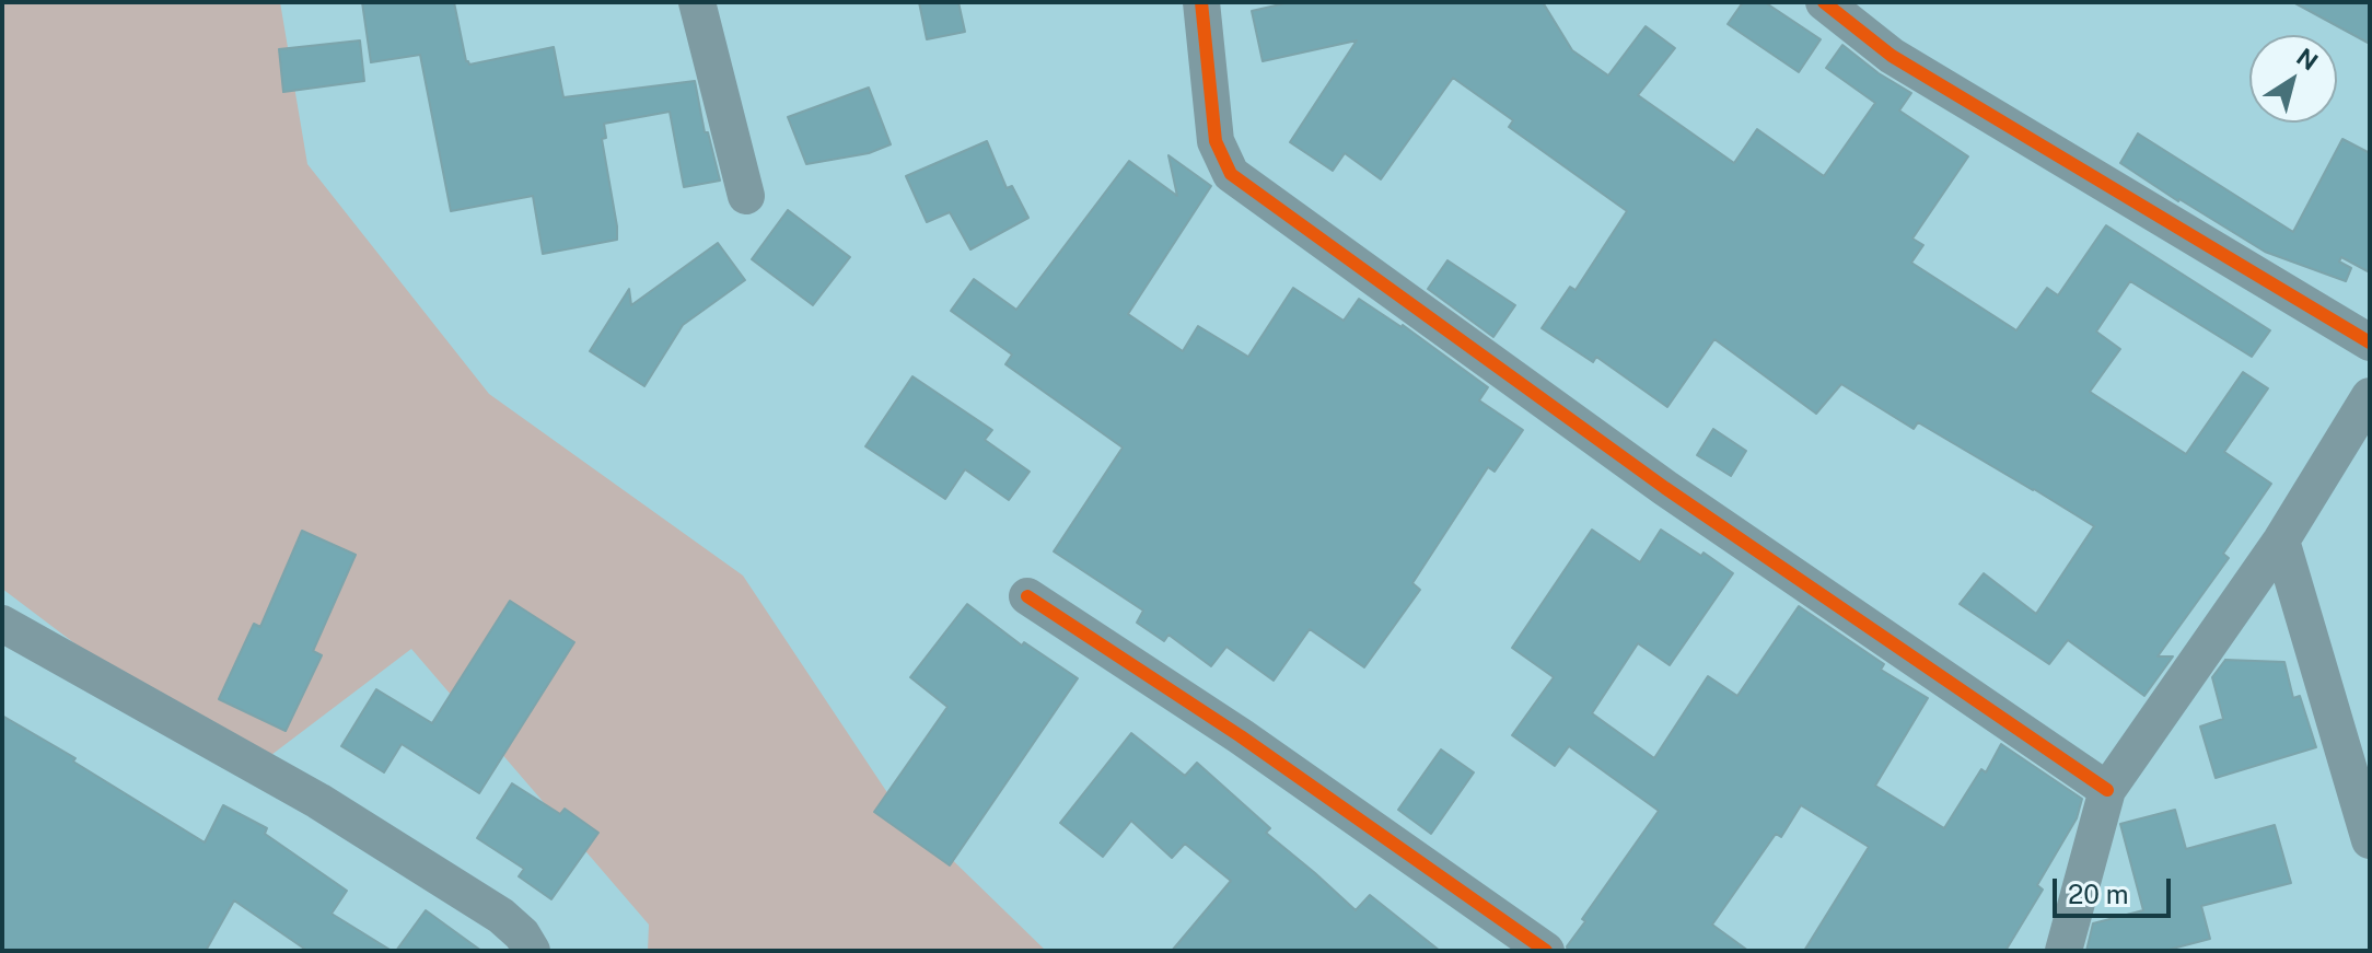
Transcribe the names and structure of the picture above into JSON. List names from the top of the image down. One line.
{"scale_bar":"20 m","north":"top right"}
